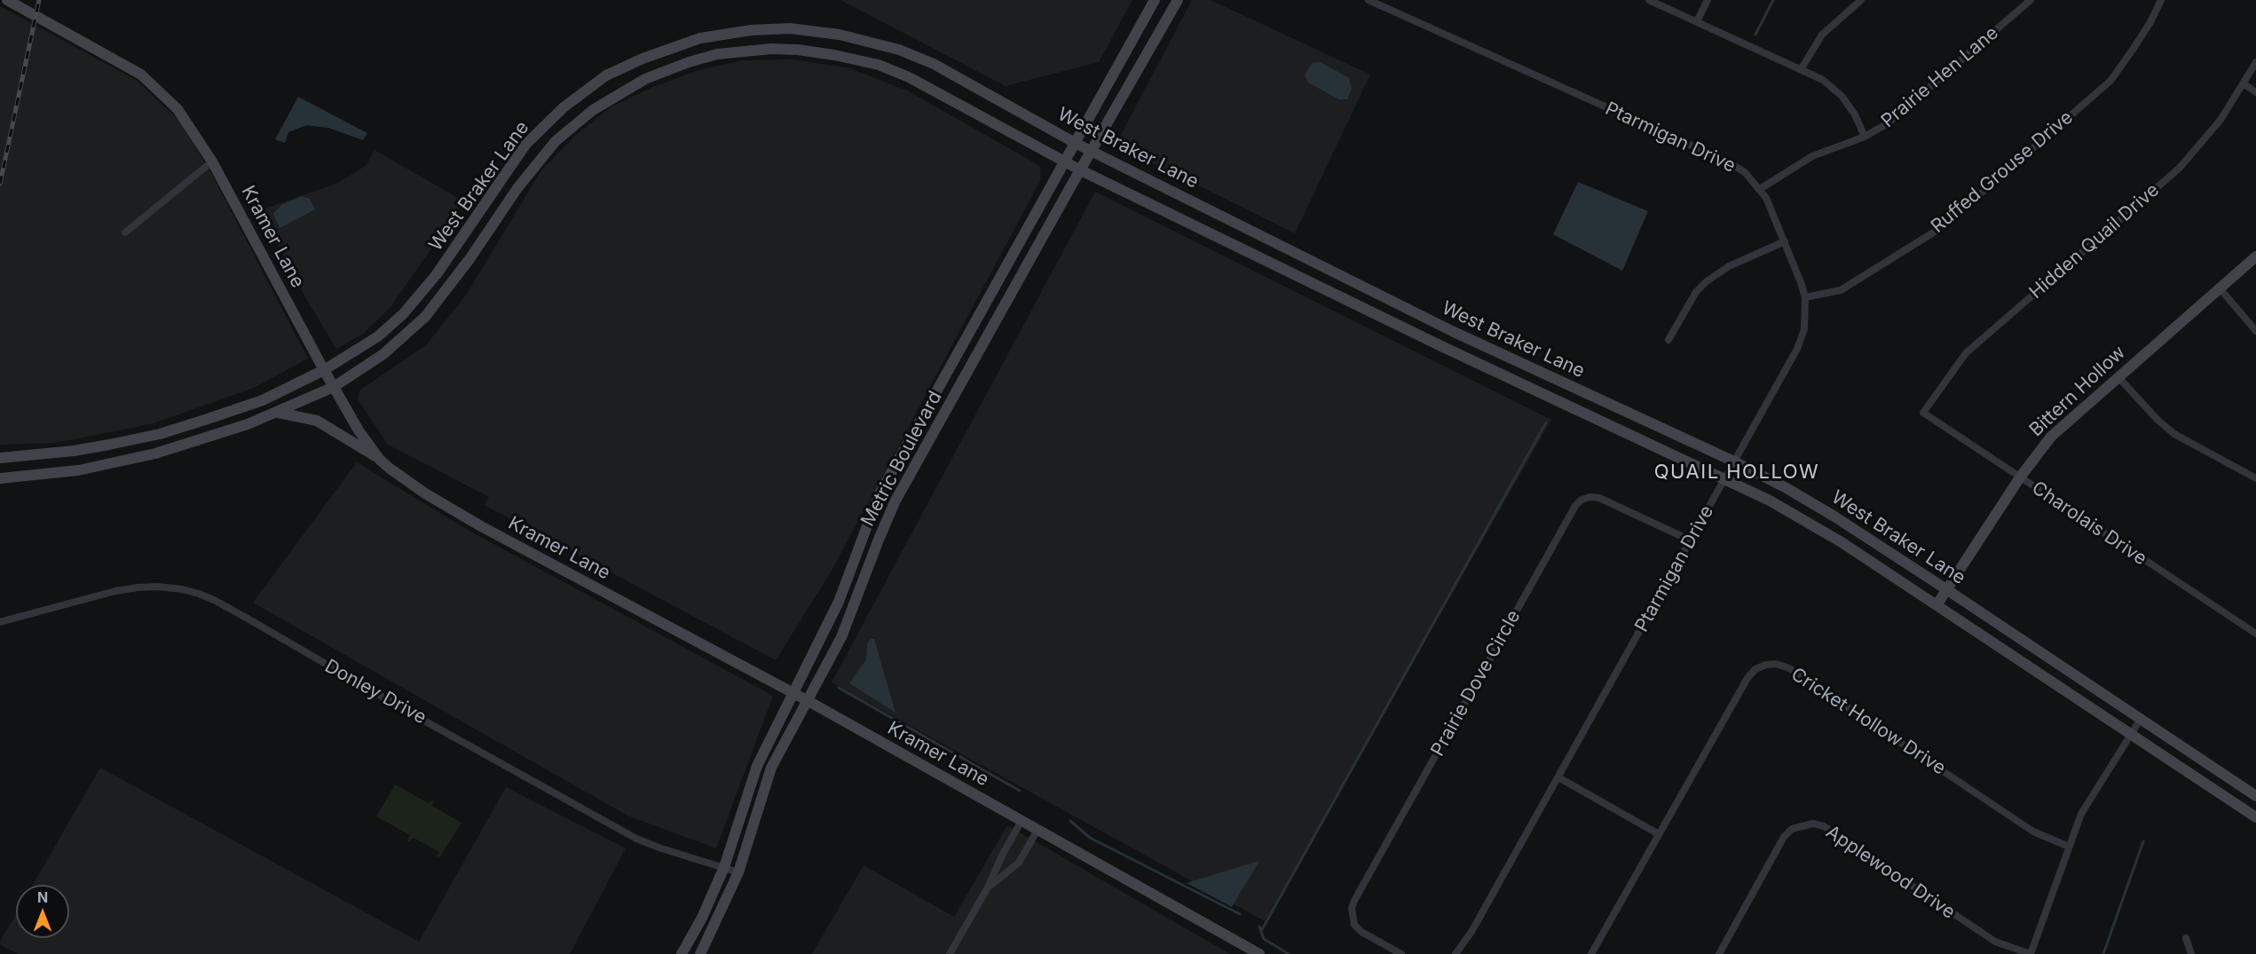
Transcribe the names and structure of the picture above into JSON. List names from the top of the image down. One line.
{"streets":{"main road":["West Braker Lane","Kramer Lane","Bittern Hollow","Metric Boulevard"],"street":["Prairie Hen Lane","Ptarmigan Drive","Ruffed Grouse Drive","Hidden Quail Drive","Charolais Drive","Prairie Dove Circle","Donley Drive","Cricket Hollow Drive","Applewood Drive"]},"crossings":[["Prairie Hen Lane","Ptarmigan Drive"],["Ptarmigan Drive","West Braker Lane"],["Ptarmigan Drive","Ruffed Grouse Drive"],["Ptarmigan Drive","Prairie Dove Circle"],["West Braker Lane","Kramer Lane"],["West Braker Lane","Bittern Hollow"],["West Braker Lane","Metric Boulevard"],["Kramer Lane","Metric Boulevard"],["Hidden Quail Drive","Charolais Drive"],["Bittern Hollow","Charolais Drive"],["Metric Boulevard","Donley Drive"]],"districts":["QUAIL HOLLOW"],"north":"top"}
